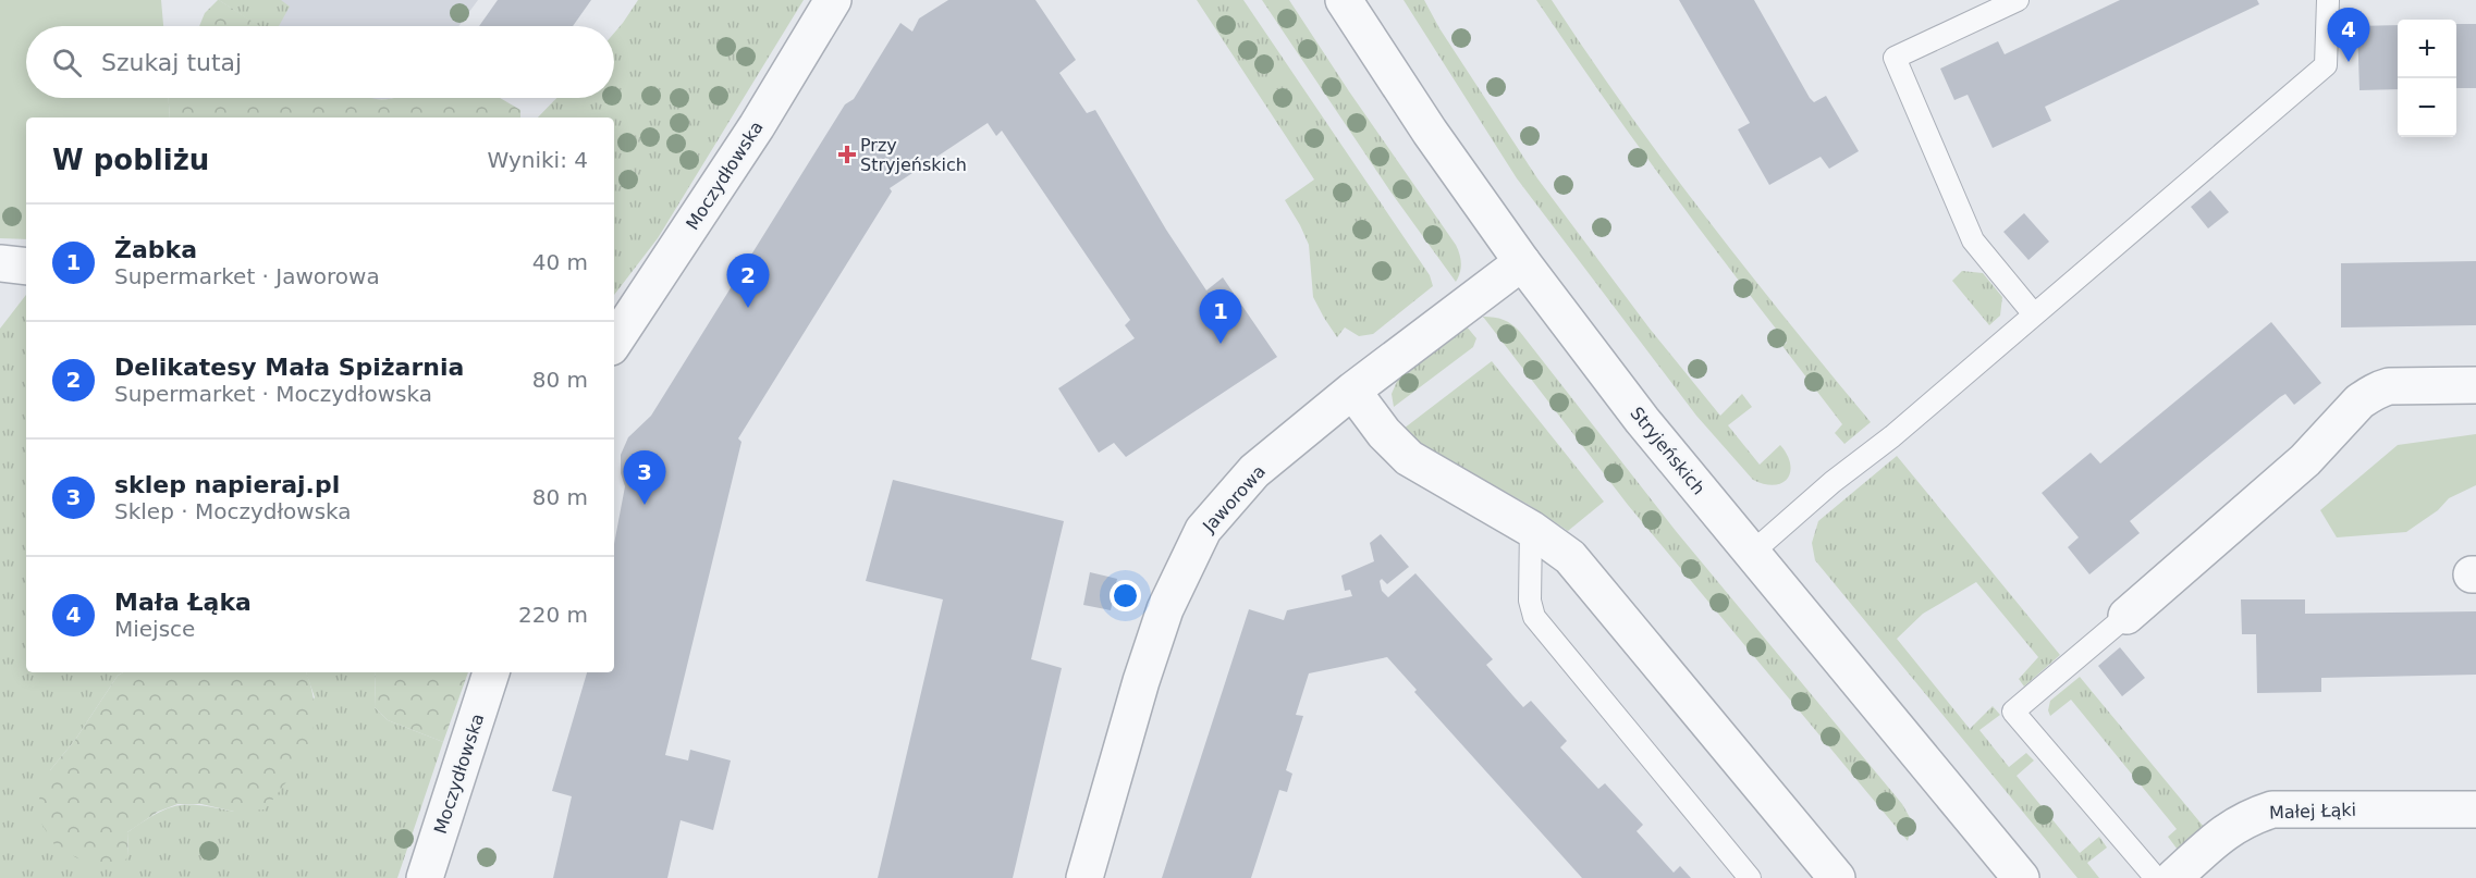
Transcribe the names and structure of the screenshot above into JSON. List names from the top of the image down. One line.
{"streets":{"street":["Moczydłowska","Stryjeńskich","Jaworowa","Małej Łąki"]},"crossings":[["Stryjeńskich","Jaworowa"]],"places":{"health":["Przy Stryjeńskich"]},"page":{"pins":["4","2","1","3"],"map_buttons":["+","−"],"search":"Szukaj tutaj","heading":["W pobliżu","Wyniki: 4"],"list":[{"mark":"1","name":"Żabka","note":"Supermarket · Jaworowa","value":"40 m"},{"mark":"2","name":"Delikatesy Mała Spiżarnia","note":"Supermarket · Moczydłowska","value":"80 m"},{"mark":"3","name":"sklep napieraj.pl","note":"Sklep · Moczydłowska","value":"80 m"},{"mark":"4","name":"Mała Łąka","note":"Miejsce","value":"220 m"}]}}
